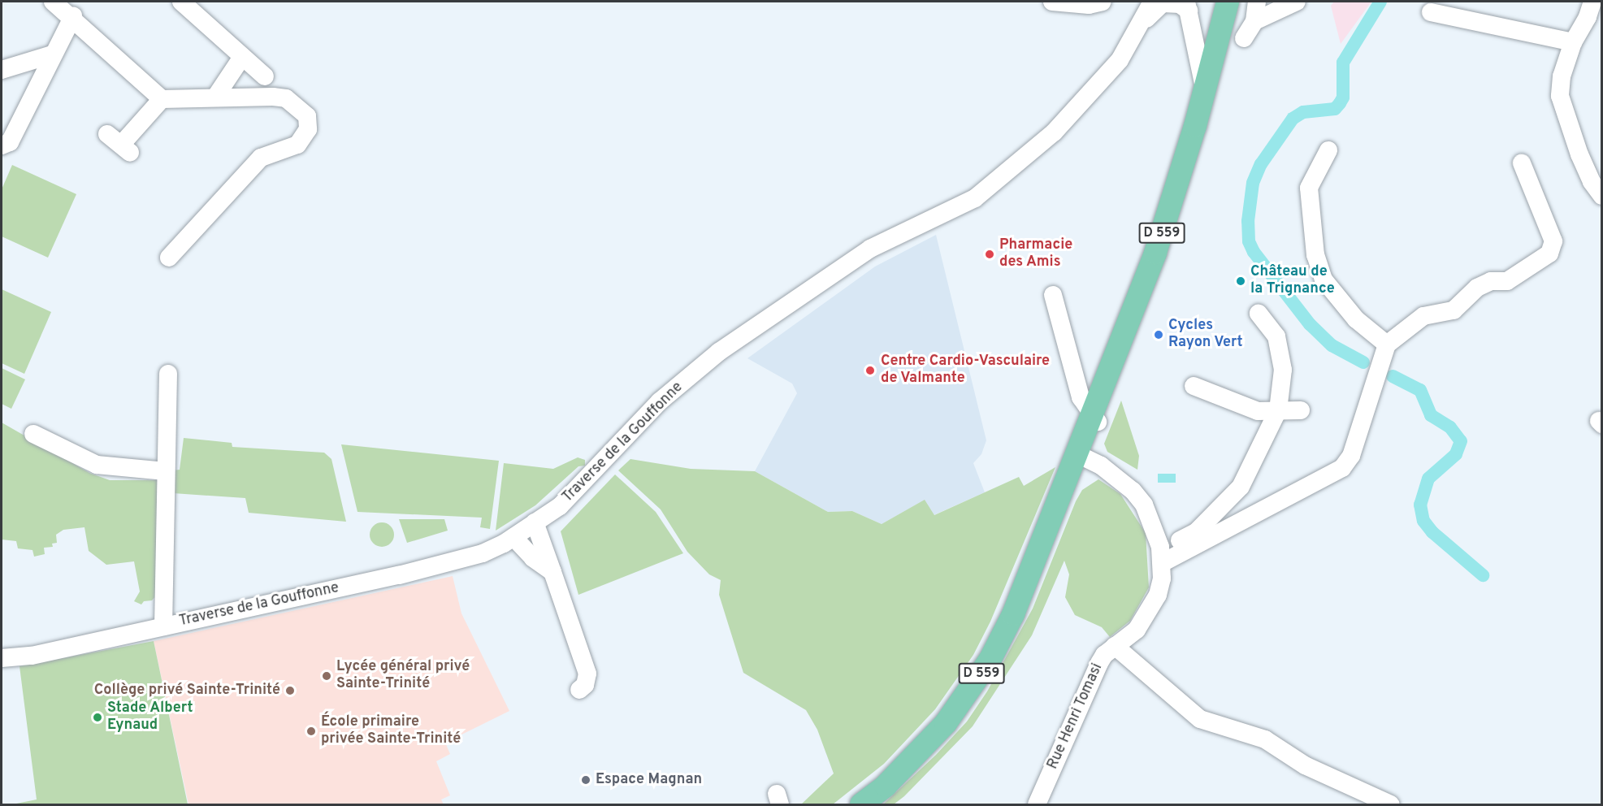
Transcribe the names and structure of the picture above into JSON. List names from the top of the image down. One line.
{"streets":{"main road":["D 559"],"street":["Traverse de la Gouffonne","Rue Henri Tomasi"]},"crossings":[["D 559","Rue Henri Tomasi"]],"places":["Pharmacie des Amis","Château de la Trignance","Cycles Rayon Vert","Centre Cardio-Vasculaire de Valmante","Lycée général privé Sainte-Trinité","Collège privé Sainte-Trinité","Stade Albert Eynaud","École primaire privée Sainte-Trinité","Espace Magnan"]}
